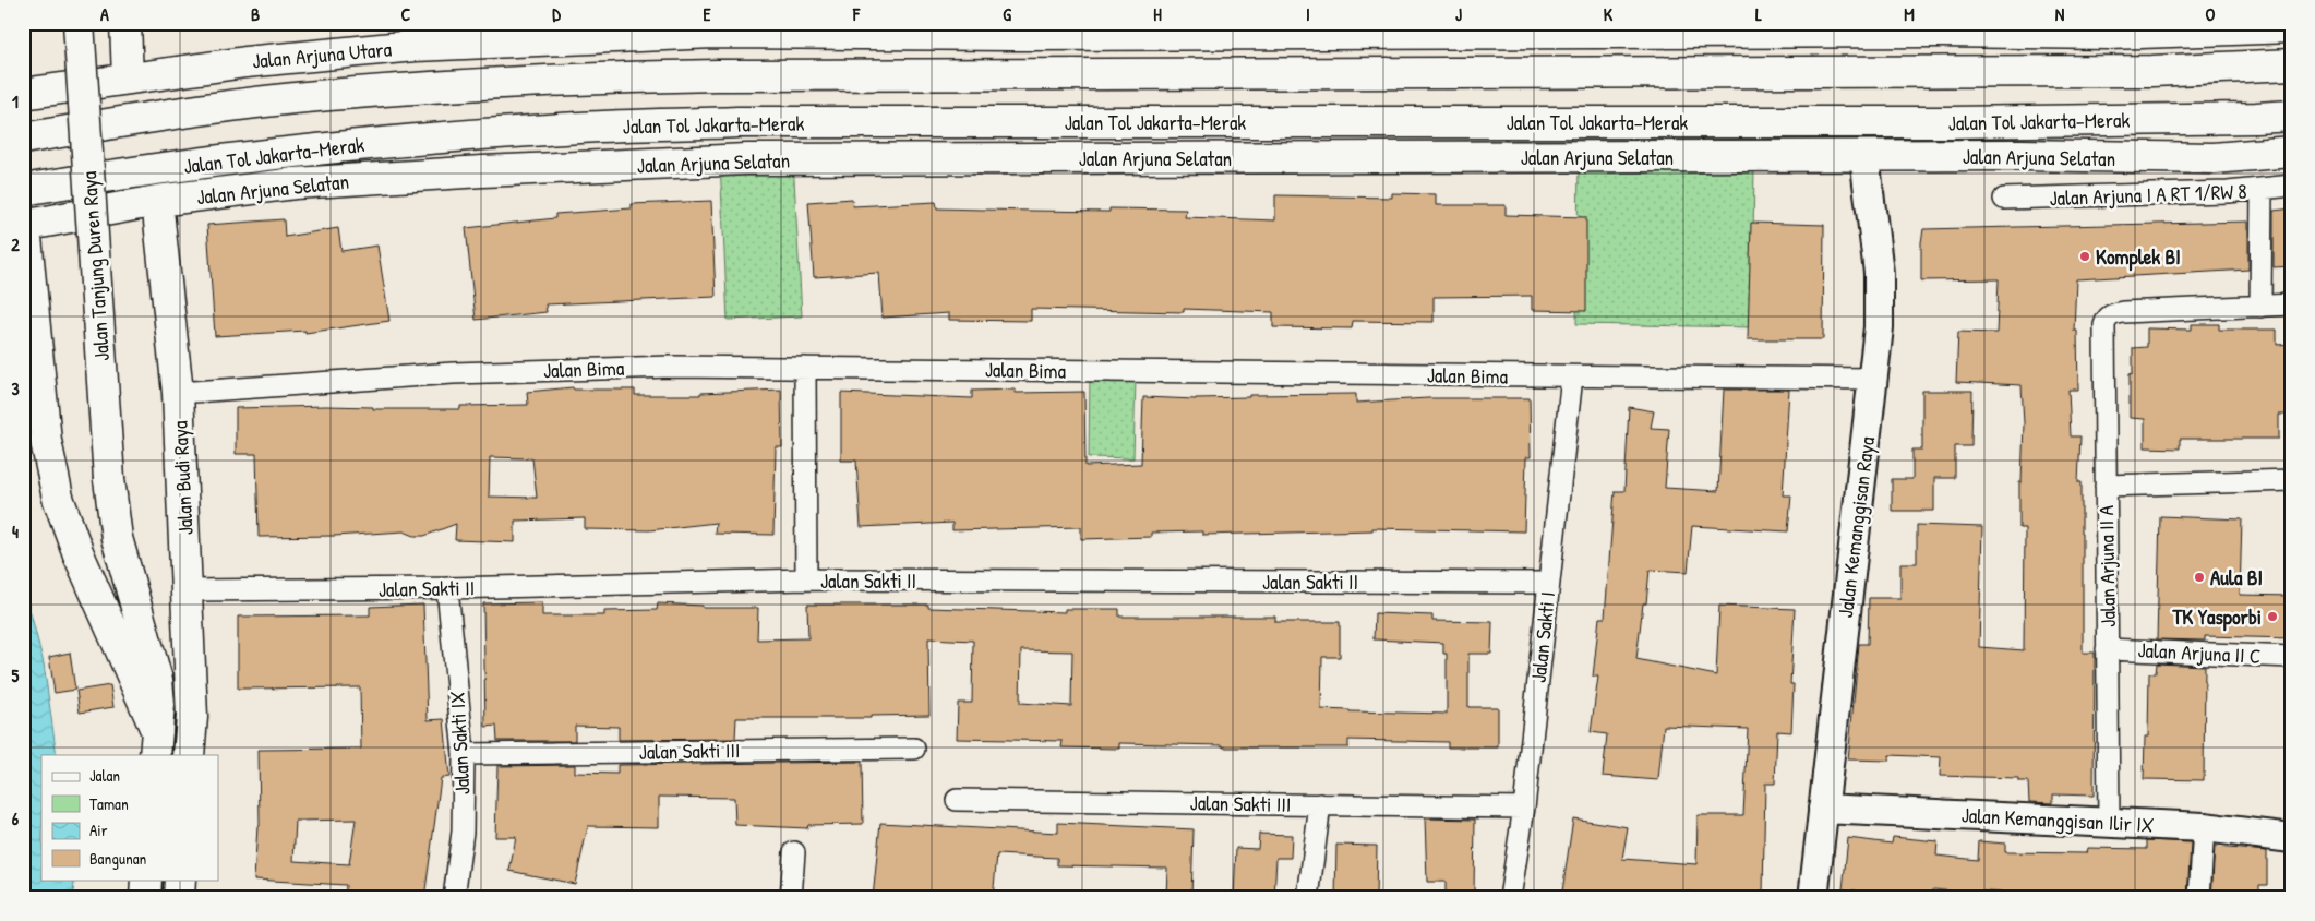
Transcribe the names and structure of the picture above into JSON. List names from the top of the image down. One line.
{"streets":{"main road":["Jalan Arjuna Utara","Jalan Tol Jakarta–Merak","Jalan Arjuna Selatan","Jalan Tanjung Duren Raya","Jalan Budi Raya"],"street":["Jalan Arjuna I A RT 1/RW 8","Jalan Bima","Jalan Kemanggisan Raya","Jalan Arjuna II A","Jalan Sakti II","Jalan Sakti I","Jalan Arjuna II C","Jalan Sakti IX","Jalan Sakti III","Jalan Kemanggisan Ilir IX"]},"crossings":[["Jalan Arjuna Selatan","Jalan Budi Raya"],["Jalan Arjuna Selatan","Jalan Kemanggisan Raya"],["Jalan Tanjung Duren Raya","Jalan Budi Raya"],["Jalan Bima","Jalan Budi Raya"],["Jalan Bima","Jalan Kemanggisan Raya"],["Jalan Bima","Jalan Sakti I"],["Jalan Budi Raya","Jalan Sakti II"],["Jalan Kemanggisan Raya","Jalan Kemanggisan Ilir IX"],["Jalan Arjuna II A","Jalan Arjuna II C"],["Jalan Arjuna II A","Jalan Kemanggisan Ilir IX"],["Jalan Sakti II","Jalan Sakti I"],["Jalan Sakti II","Jalan Sakti IX"],["Jalan Sakti I","Jalan Sakti III"],["Jalan Sakti IX","Jalan Sakti III"]],"places":["Komplek BI","Aula BI","TK Yasporbi"],"legend":["Jalan","Taman","Air","Bangunan"],"grid":{"columns":["A","B","C","D","E","F","G","H","I","J","K","L","M","N","O"],"rows":["1","2","3","4","5","6"]}}
